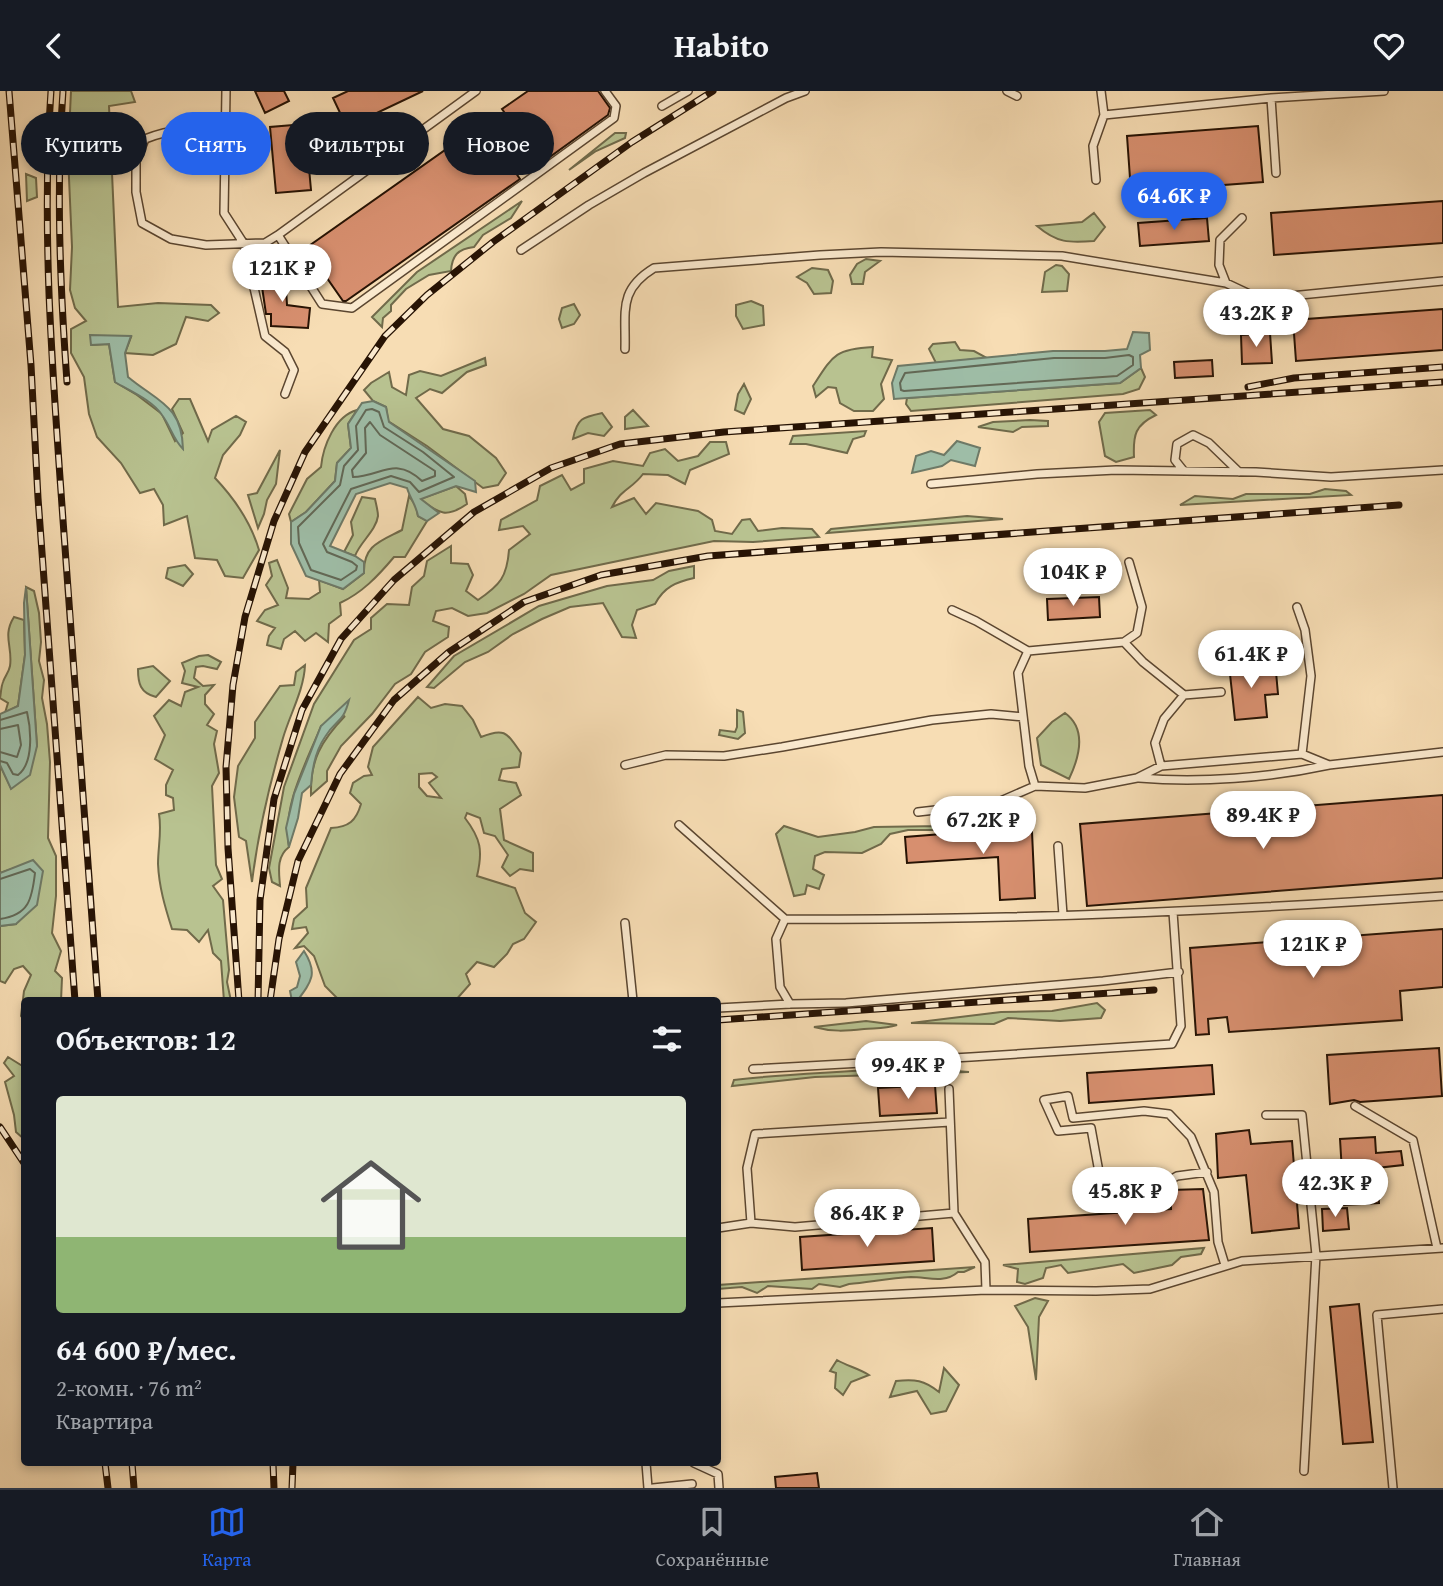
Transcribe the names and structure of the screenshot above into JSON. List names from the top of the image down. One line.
{"page":{"header":"Habito","chip":["Купить","Снять","Фильтры","Новое"],"price":["64.6K ₽","121K ₽","43.2K ₽","104K ₽","61.4K ₽","89.4K ₽","67.2K ₽","121K ₽","99.4K ₽","42.3K ₽","45.8K ₽","86.4K ₽"],"heading":"Объектов: 12","list":[{"name":"64 600 ₽/мес.","note":"2-комн. · 76 m² · Квартира"}],"tabs":["Карта","Сохранённые","Главная"]}}
